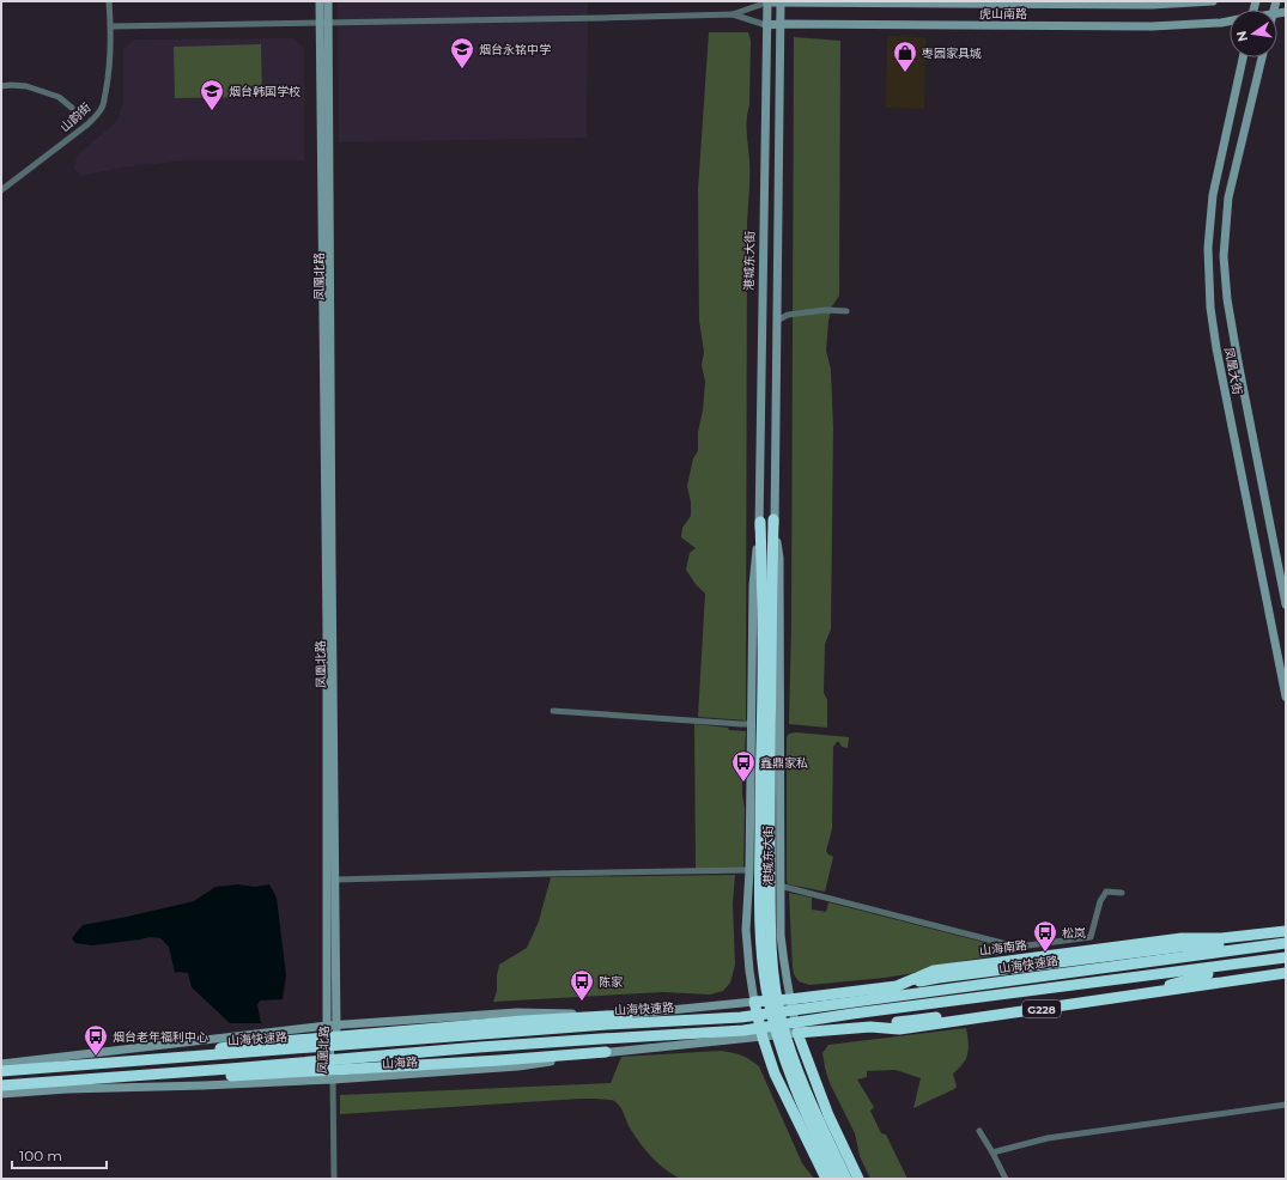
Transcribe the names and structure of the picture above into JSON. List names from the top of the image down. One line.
{"streets":{"highway":["港城东大街","山海南路","山海快速路","G228"],"main road":["虎山南路","凤凰北路","凤凰大街","山海路"],"street":["山韵街"]},"crossings":[["虎山南路","港城东大街"],["港城东大街","山海南路"],["港城东大街","G228"],["港城东大街","山海路"],["凤凰北路","山海路"],["G228","山海路"]],"places":{"school or university":["烟台永铭中学","烟台韩国学校"],"shop":["枣园家具城"],"bus stop":["鑫鼎家私","松岚","陈家","烟台老年福利中心"]},"scale_bar":"100 m","north":"left"}
